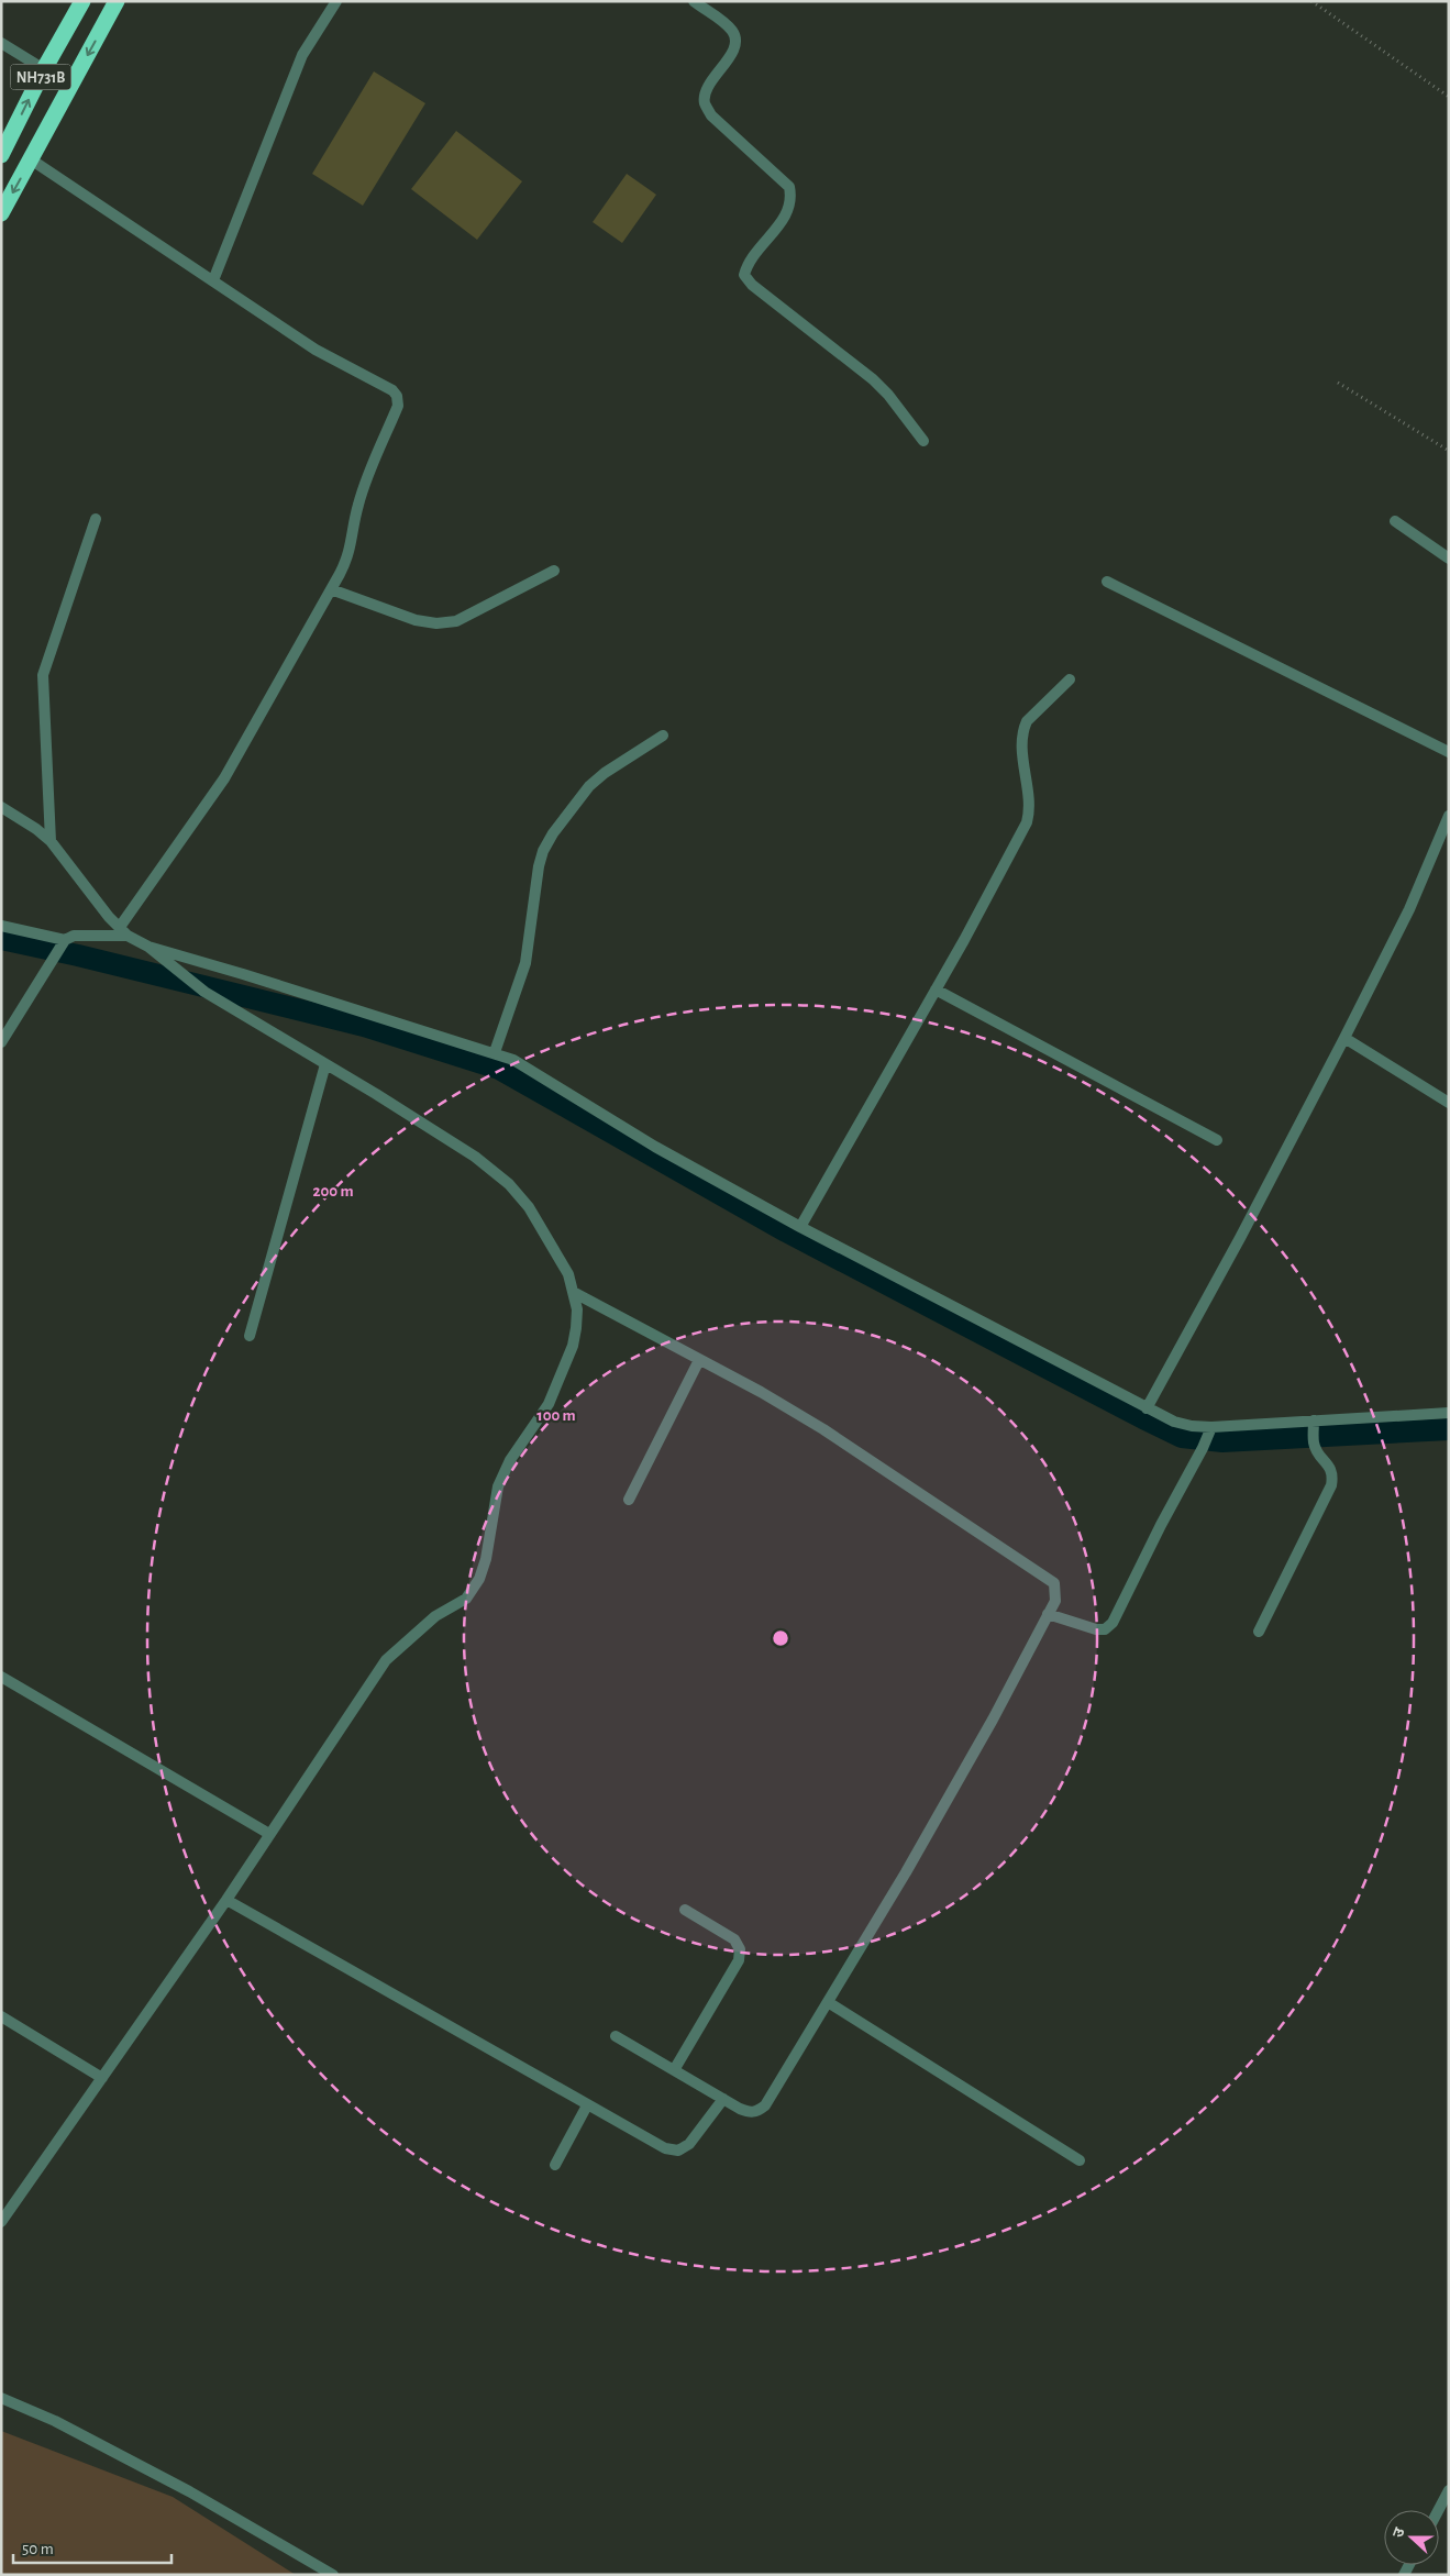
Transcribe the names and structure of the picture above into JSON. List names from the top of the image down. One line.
{"streets":{"highway":["NH731B"]},"scale_bar":"50 m","north":"left","rings":["200 m","100 m"]}
